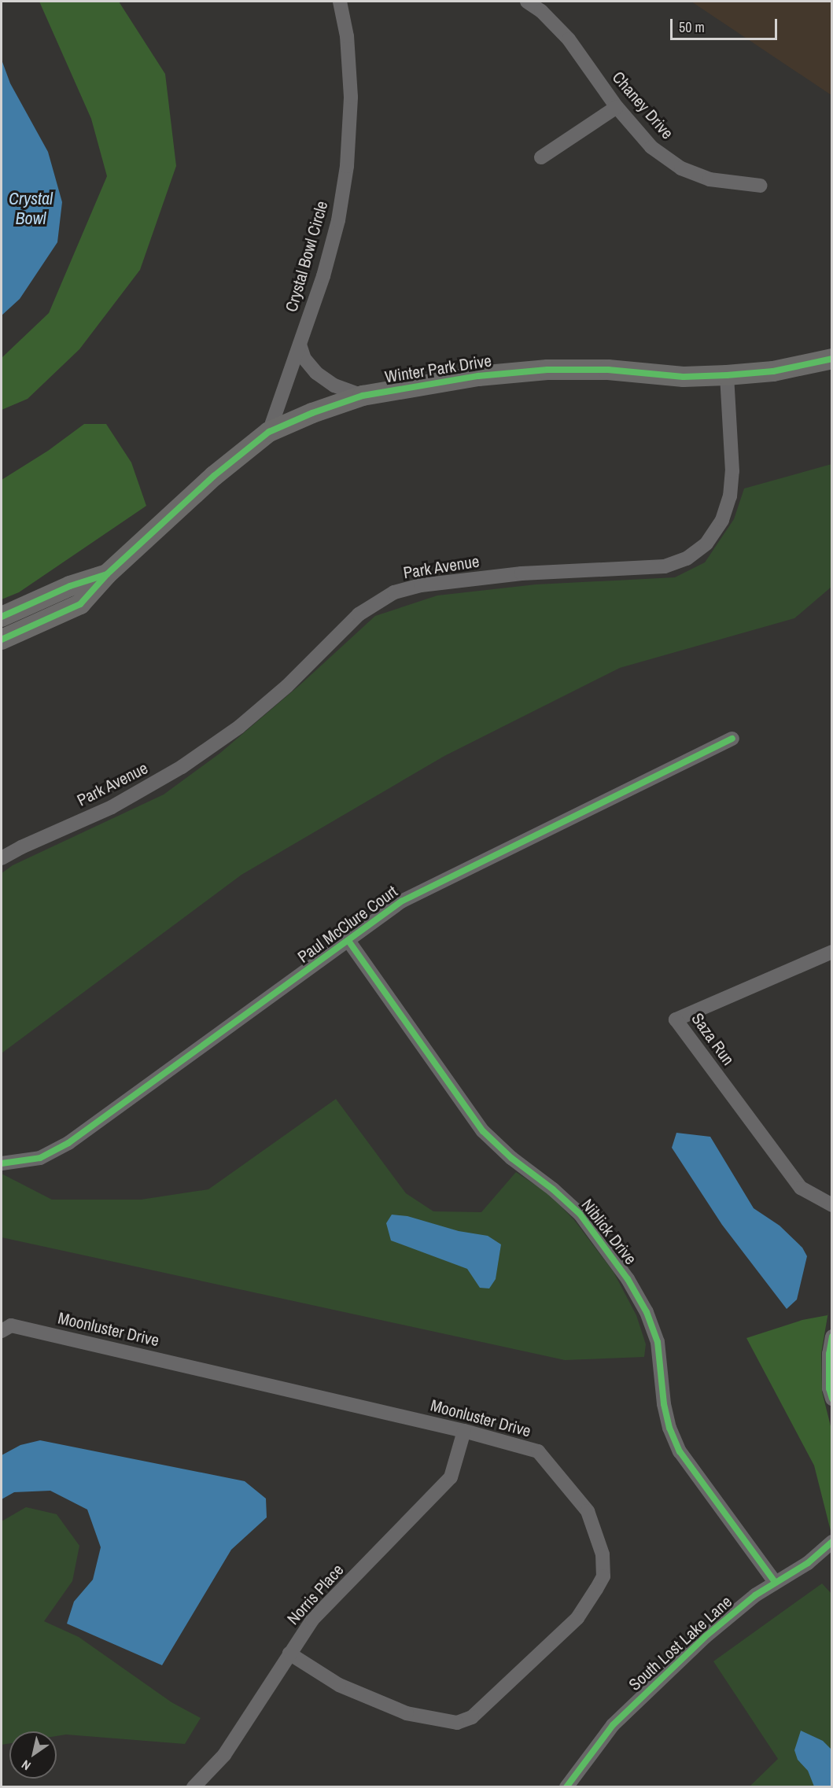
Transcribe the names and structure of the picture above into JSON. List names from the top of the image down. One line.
{"streets":{"street":["Chaney Drive","Crystal Bowl Circle","Winter Park Drive","Park Avenue","Paul McClure Court","Saza Run","Niblick Drive","Moonluster Drive","Norris Place","South Lost Lake Lane"]},"crossings":[["Crystal Bowl Circle","Winter Park Drive"],["Winter Park Drive","Park Avenue"],["Paul McClure Court","Niblick Drive"],["Niblick Drive","South Lost Lake Lane"],["Moonluster Drive","Norris Place"]],"water":["Crystal Bowl"],"scale_bar":"50 m","north":"bottom left"}
